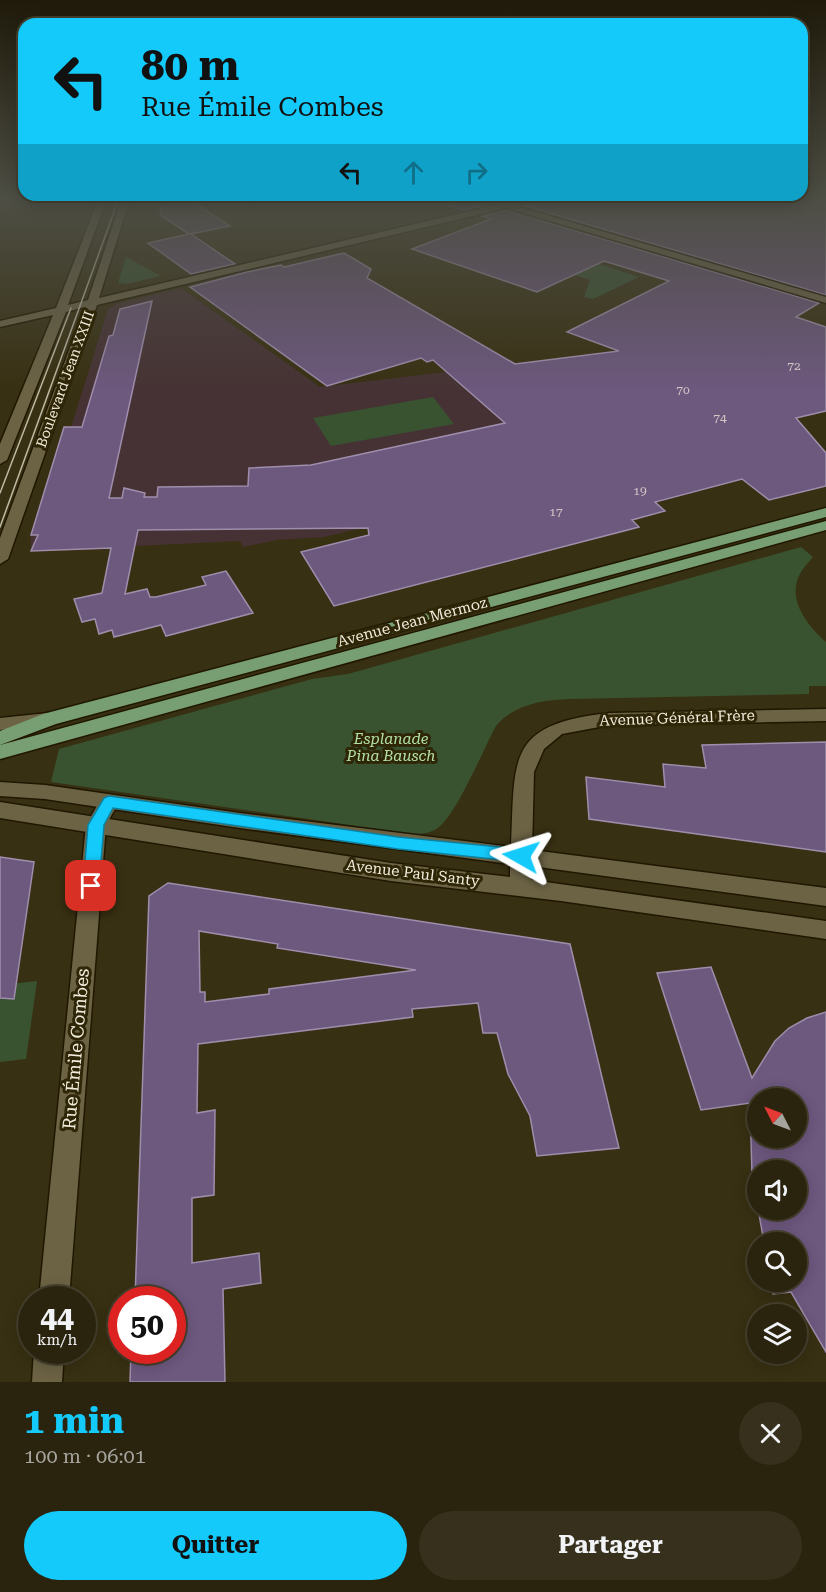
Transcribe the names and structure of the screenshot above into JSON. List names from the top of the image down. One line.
{"streets":{"main road":["Boulevard Jean XXIII","Avenue Jean Mermoz","Avenue Général Frère","Avenue Paul Santy","Rue Émile Combes"]},"crossings":[["Avenue Général Frère","Avenue Paul Santy"],["Avenue Paul Santy","Rue Émile Combes"]],"parks":["Esplanade Pina Bausch"],"house_numbers":["72","70","74","19","17"],"north":"top left","page":{"turn":["80 m","Rue Émile Combes"],"speed":"44 km/h","limit":"50","heading":["1 min","100 m · 06:01"],"buttons":["Quitter","Partager"]}}
